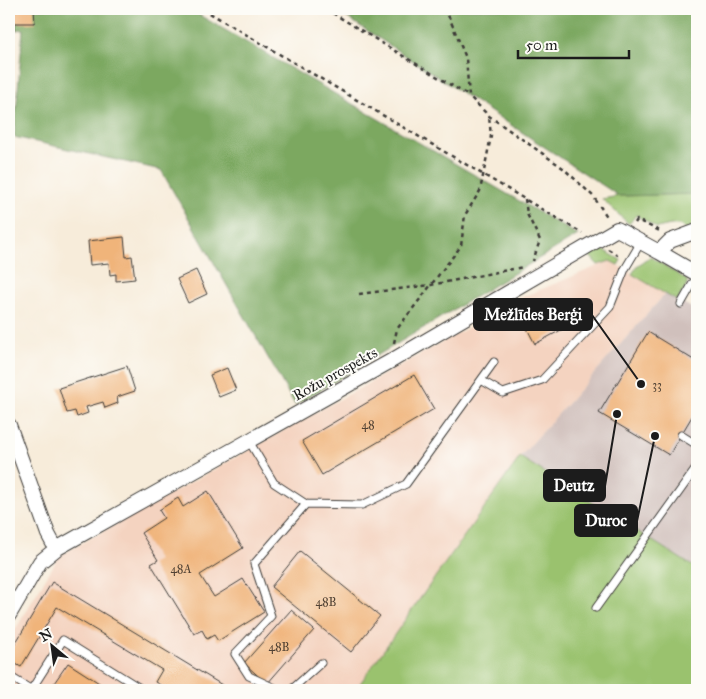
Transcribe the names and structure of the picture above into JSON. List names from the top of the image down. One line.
{"streets":{"street":["Rožu prospekts"]},"places":["Mežlīdes Berģi","Deutz","Duroc"],"house_numbers":["33","48","48A","48B","48B"],"scale_bar":"50 m","north":"top left"}
